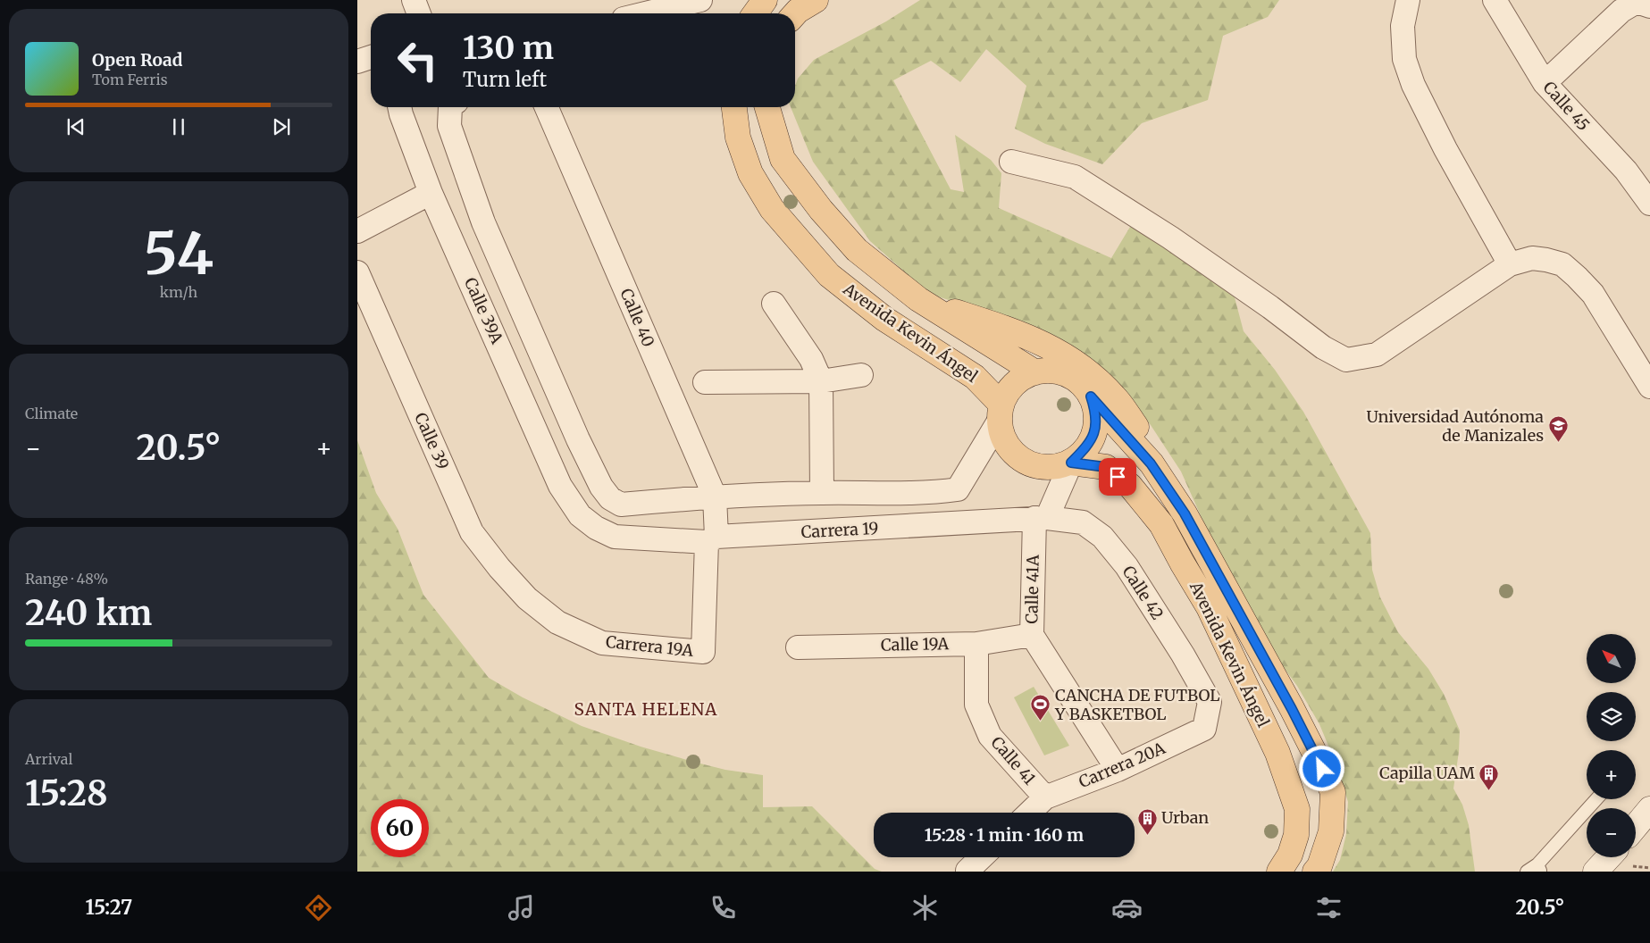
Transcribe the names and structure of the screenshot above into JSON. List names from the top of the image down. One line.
{"streets":{"main road":["Avenida Kevin Ángel"],"street":["Calle 45","Calle 39A","Calle 40","Calle 39","Carrera 19","Calle 41A","Calle 42","Calle 19A","Carrera 19A","Calle 41","Carrera 20A"]},"crossings":[["Calle 39A","Carrera 19"],["Calle 40","Carrera 19"],["Calle 40","Carrera 19A"],["Calle 39","Carrera 19A"],["Carrera 19","Calle 41A"],["Carrera 19","Calle 42"],["Calle 41A","Calle 42"],["Calle 41A","Calle 19A"],["Calle 41A","Carrera 20A"],["Calle 42","Carrera 20A"],["Calle 19A","Calle 41"],["Calle 41","Carrera 20A"]],"districts":["SANTA HELENA"],"places":{"school or university":["Universidad Autónoma de Manizales"],"sports":["CANCHA DE FUTBOL Y BASKETBOL"],"building":["Capilla UAM","Urban"]},"north":"top left","page":{"turn":["130 m","Turn left"],"song":["Open Road","Tom Ferris"],"tile":[["54","km/h"],"Climate",["Range · 48%","240 km"],["Arrival","15:28"]],"heat":["−","20.5°","+"],"map_buttons":["+","−"],"limit":"60","trip":"15:28 · 1 min · 160 m","tabs":["15:27","20.5°"]}}
